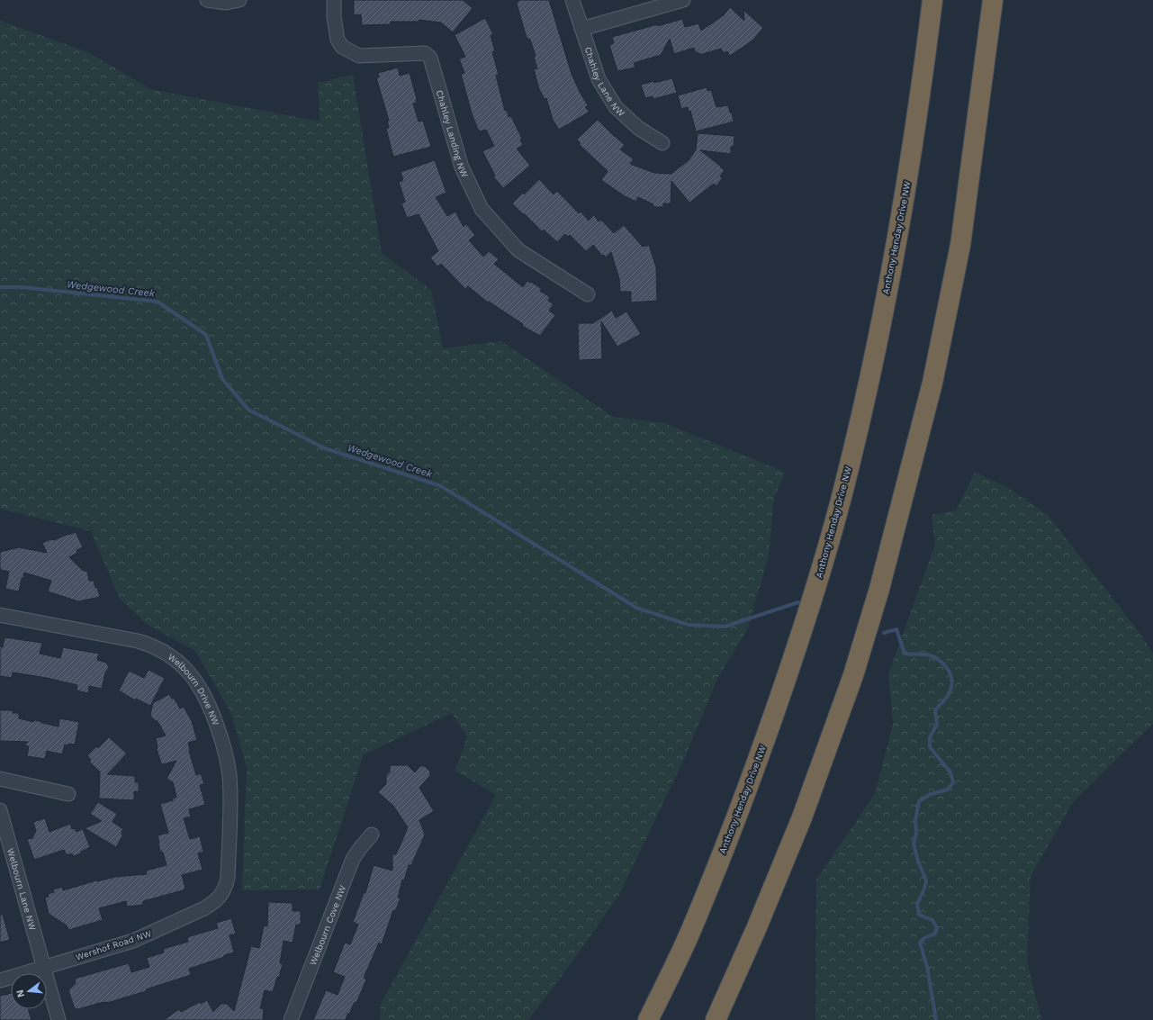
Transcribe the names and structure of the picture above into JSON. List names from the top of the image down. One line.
{"streets":{"highway":["Anthony Henday Drive NW"],"street":["Chahley Lane NW","Chahley Landing NW","Welbourn Drive NW","Welbourn Lane NW","Welbourn Cove NW","Wershof Road NW"]},"crossings":[["Welbourn Drive NW","Wershof Road NW"],["Welbourn Lane NW","Wershof Road NW"]],"water":["Wedgewood Creek"],"north":"left"}
